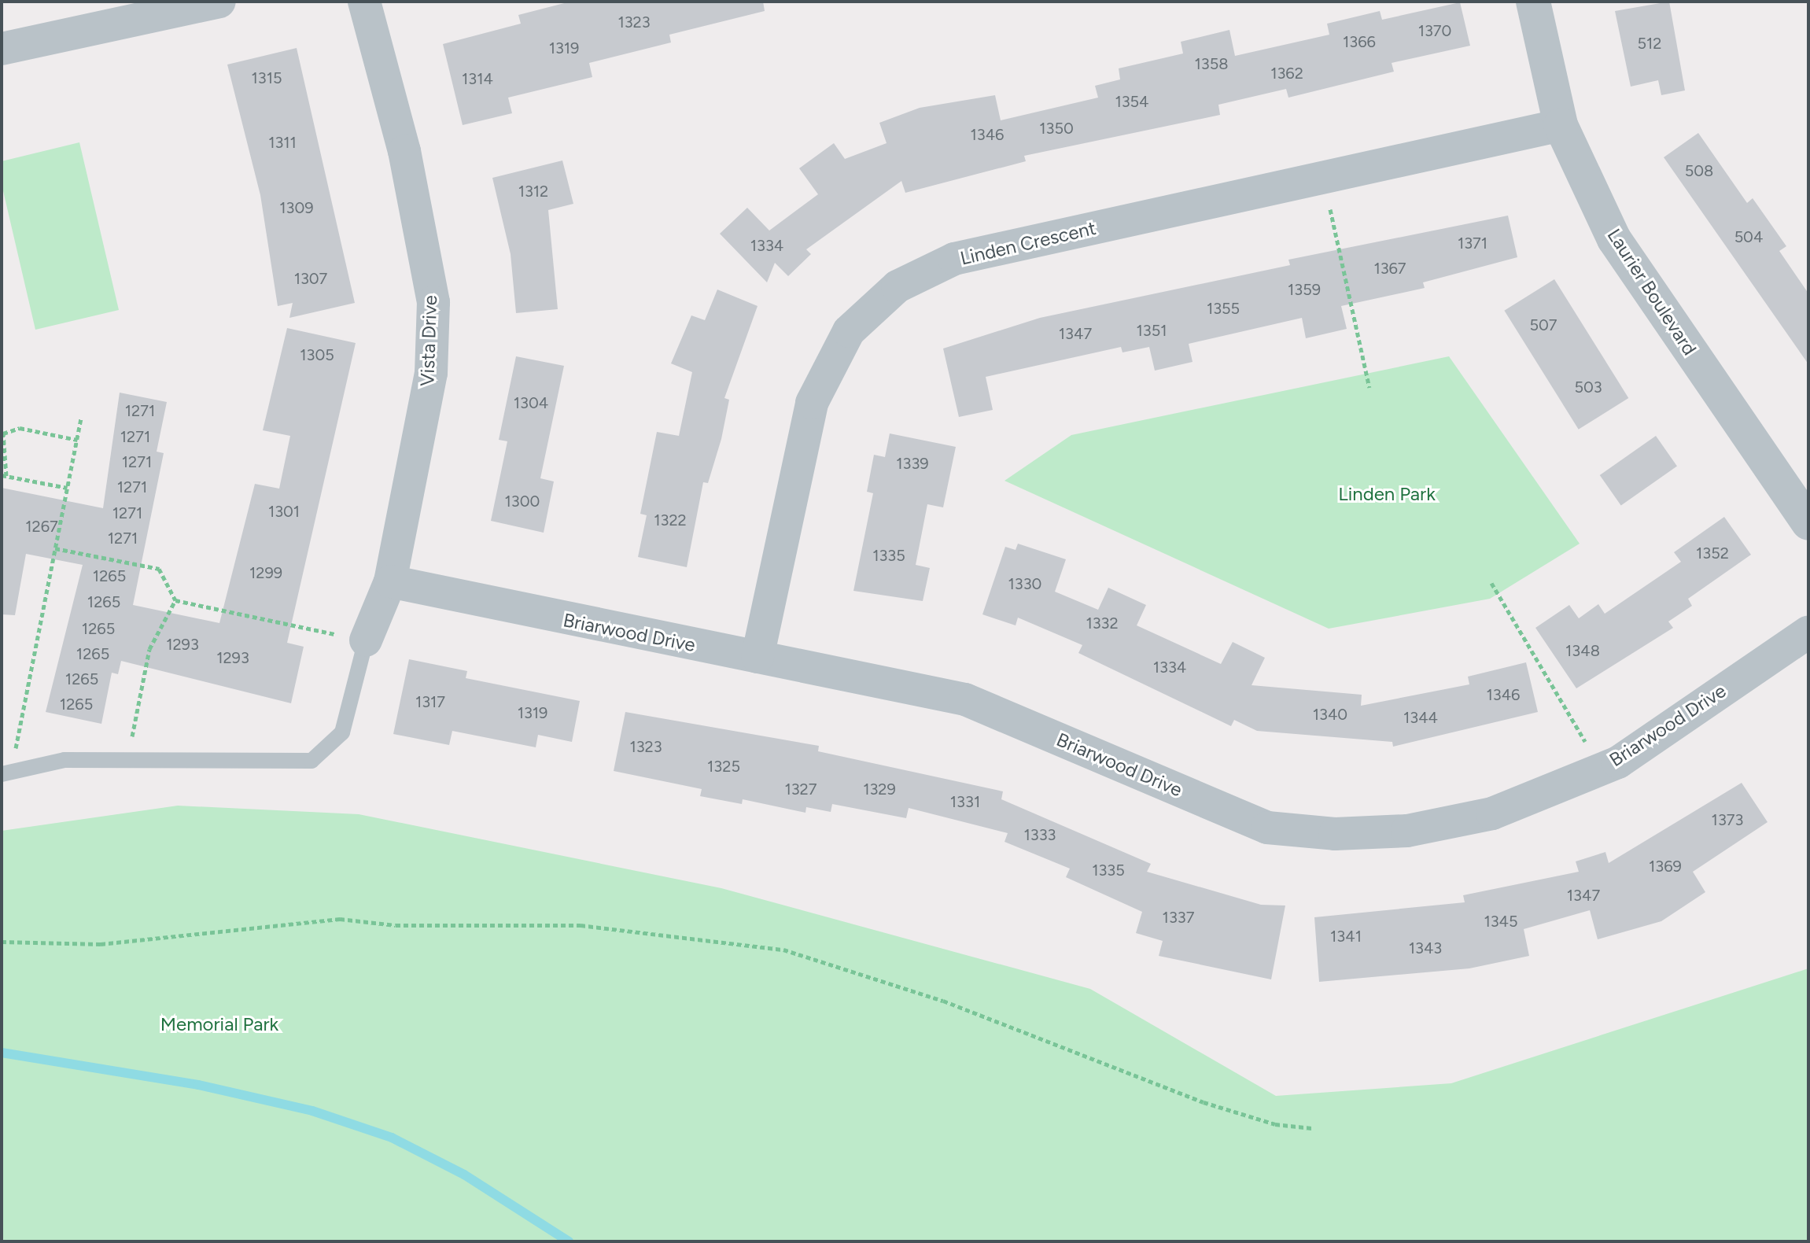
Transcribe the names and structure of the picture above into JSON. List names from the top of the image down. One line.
{"streets":{"street":["Linden Crescent","Laurier Boulevard","Vista Drive","Briarwood Drive"]},"crossings":[["Linden Crescent","Laurier Boulevard"],["Linden Crescent","Briarwood Drive"],["Vista Drive","Briarwood Drive"]],"parks":["Linden Park","Memorial Park"],"house_numbers":["1323","1370","1366","512","1319","1358","1362","1315","1314","1354","1350","1346","1311","508","1312","1309","504","1371","1334","1367","1307","1359","1355","507","1351","1347","1305","503","1304","1271","1271","1271","1339","1271","1300","1301","1271","1322","1267","1271","1352","1335","1299","1265","1330","1265","1332","1265","1293","1348","1265","1293","1334","1265","1346","1317","1265","1319","1340","1344","1323","1325","1327","1329","1331","1373","1333","1369","1335","1347","1337","1345","1341","1343"]}
